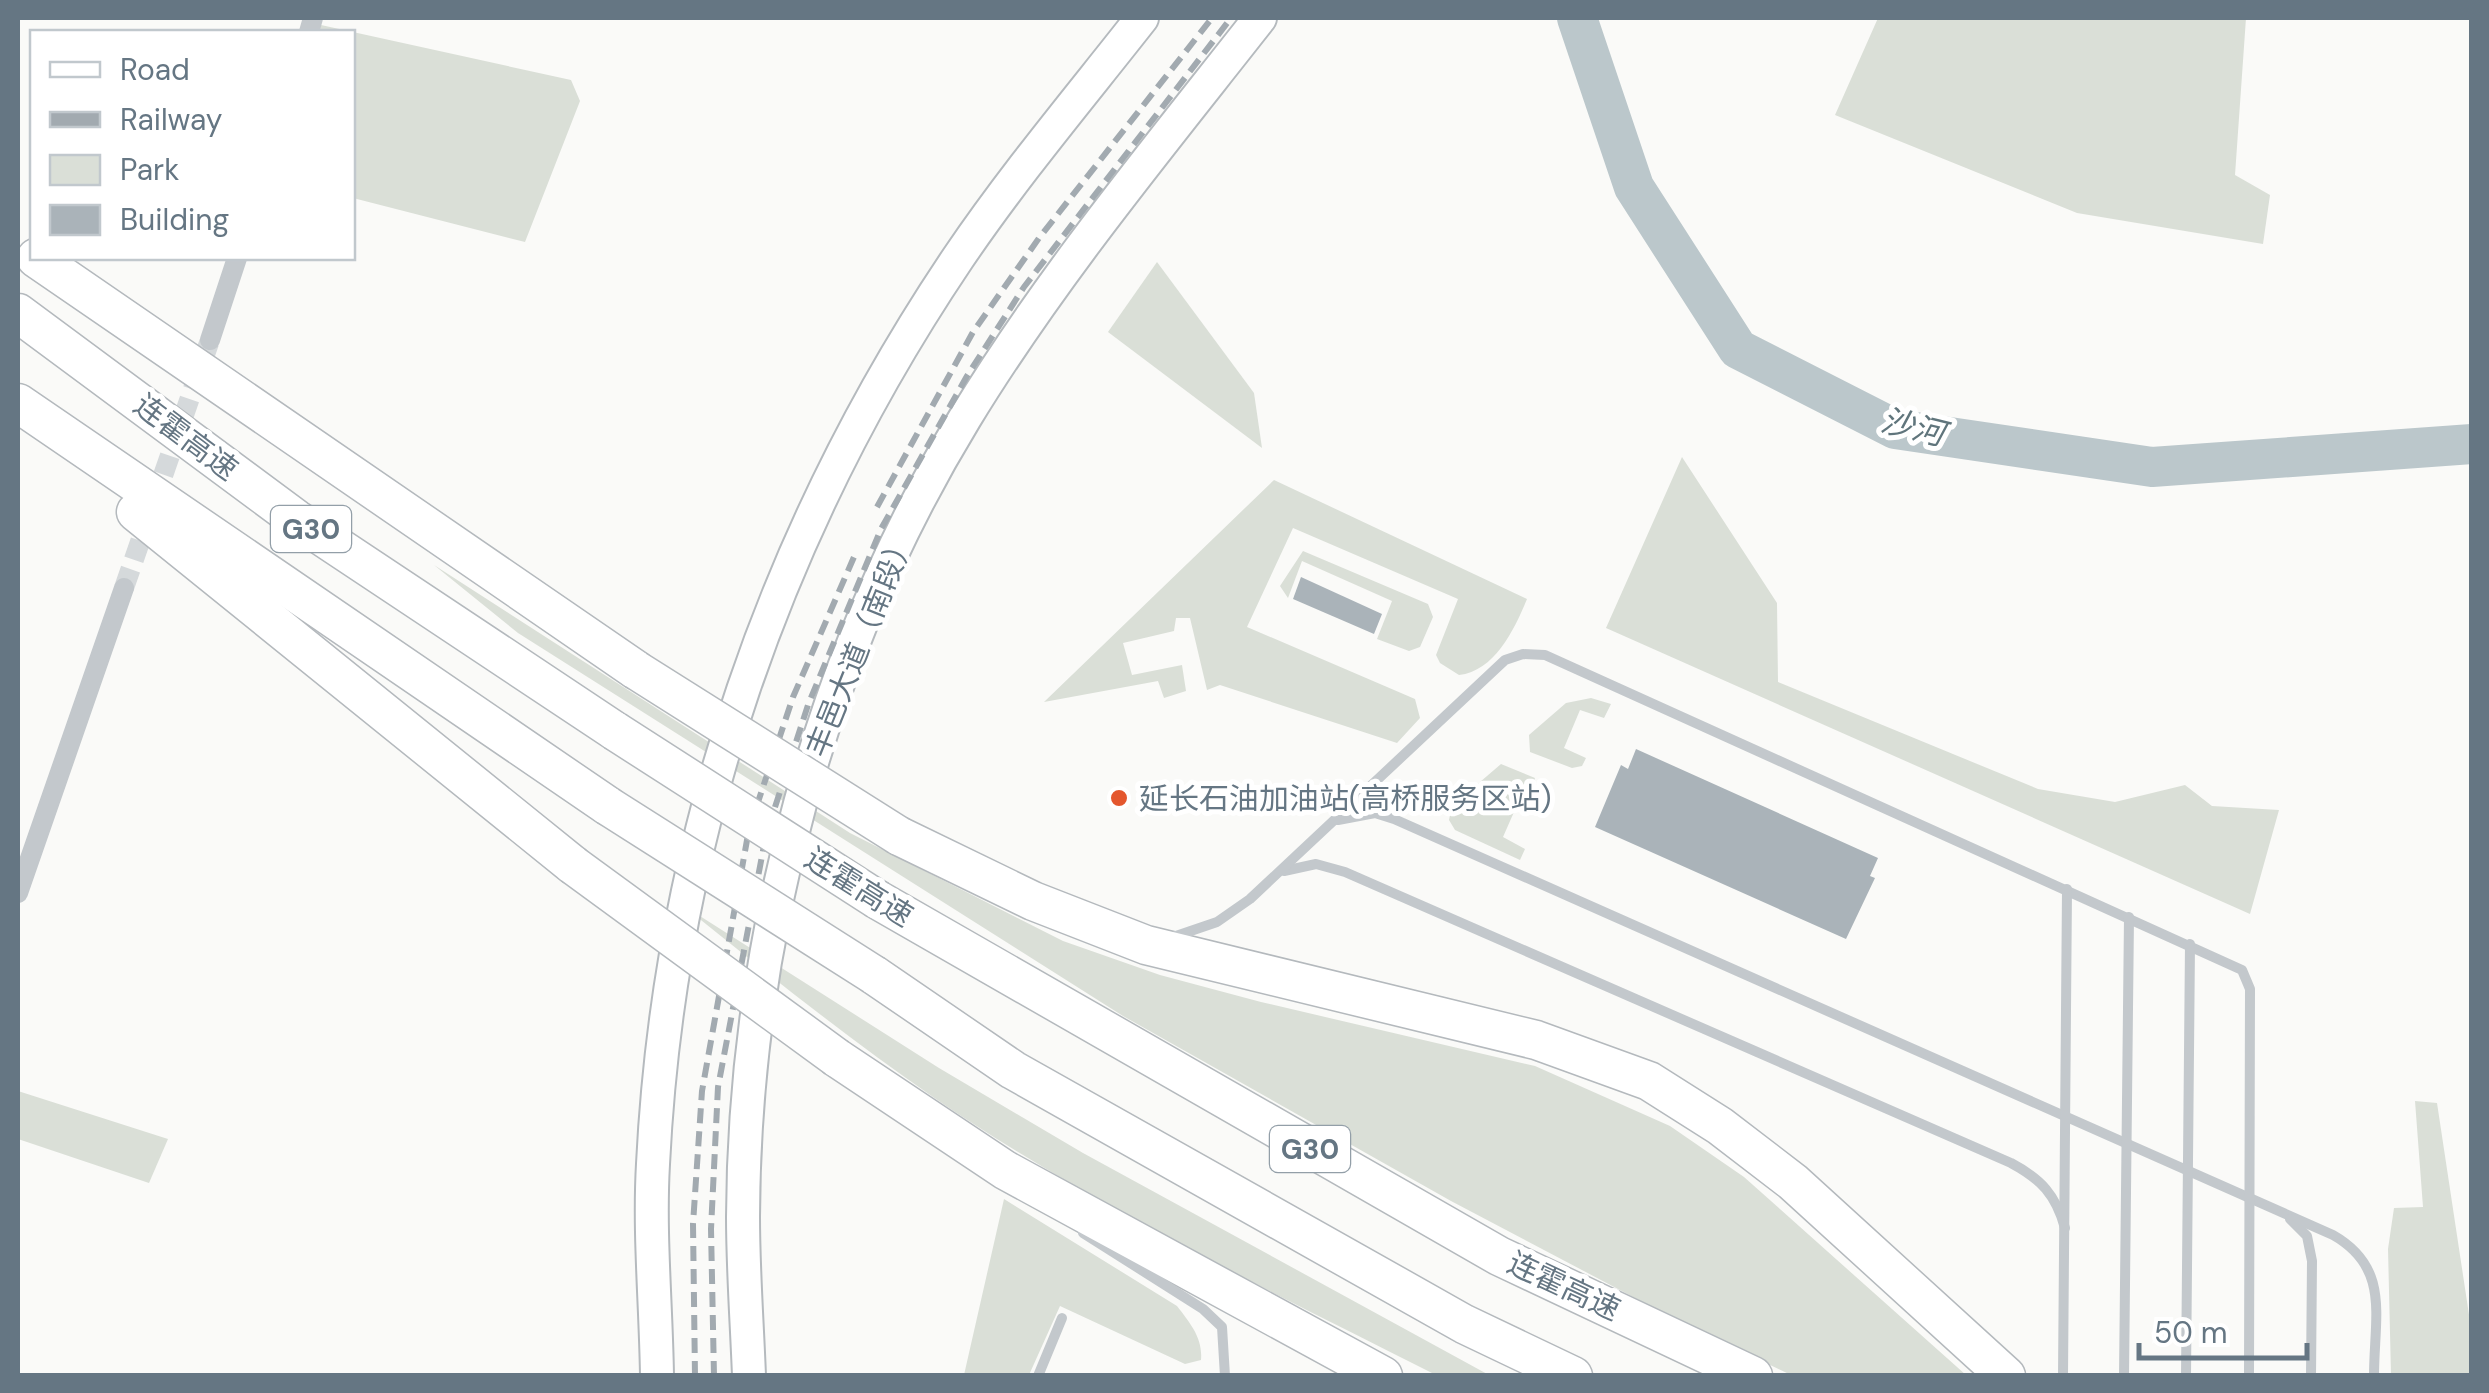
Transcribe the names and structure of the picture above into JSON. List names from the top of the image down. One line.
{"streets":{"highway":["连霍高速","G30"],"main road":["丰邑大道（南段）"]},"water":["沙河"],"places":["延长石油加油站(高桥服务区站)"],"legend":["Road","Railway","Park","Building"],"scale_bar":"50 m"}
